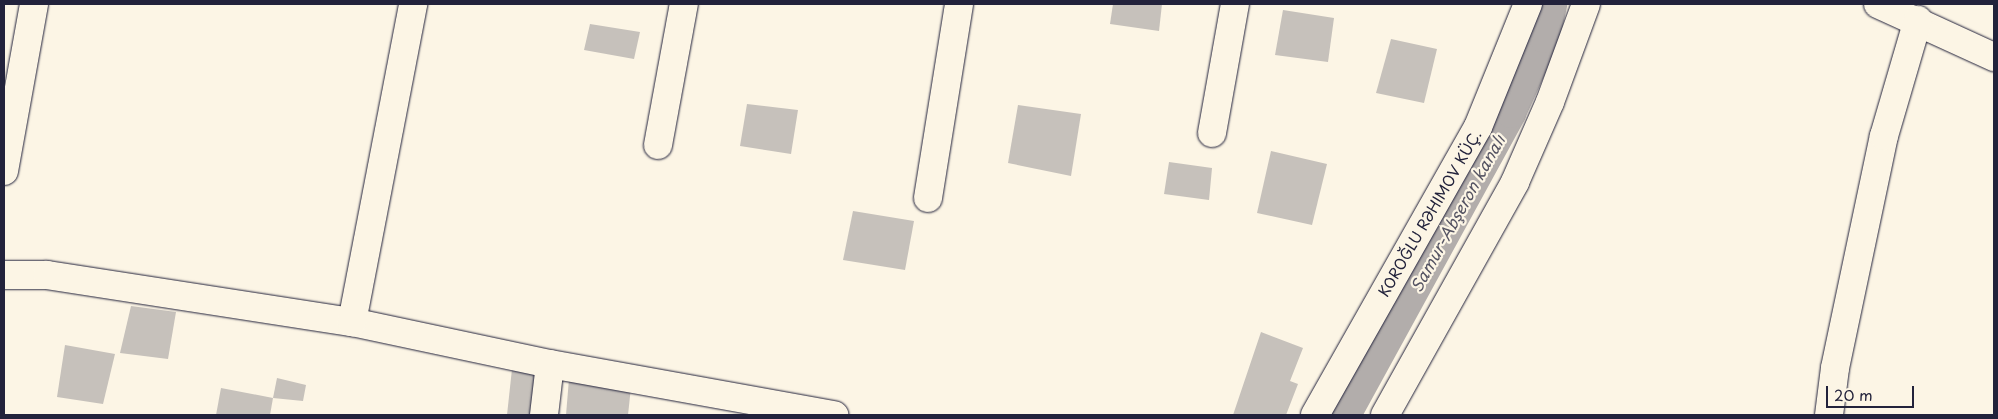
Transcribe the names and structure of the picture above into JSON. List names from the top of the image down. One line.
{"streets":{"street":["KOROĞLU RƏHIMOV KÜÇ."]},"water":["Samur-Abşeron kanalı"],"scale_bar":"20 m"}
